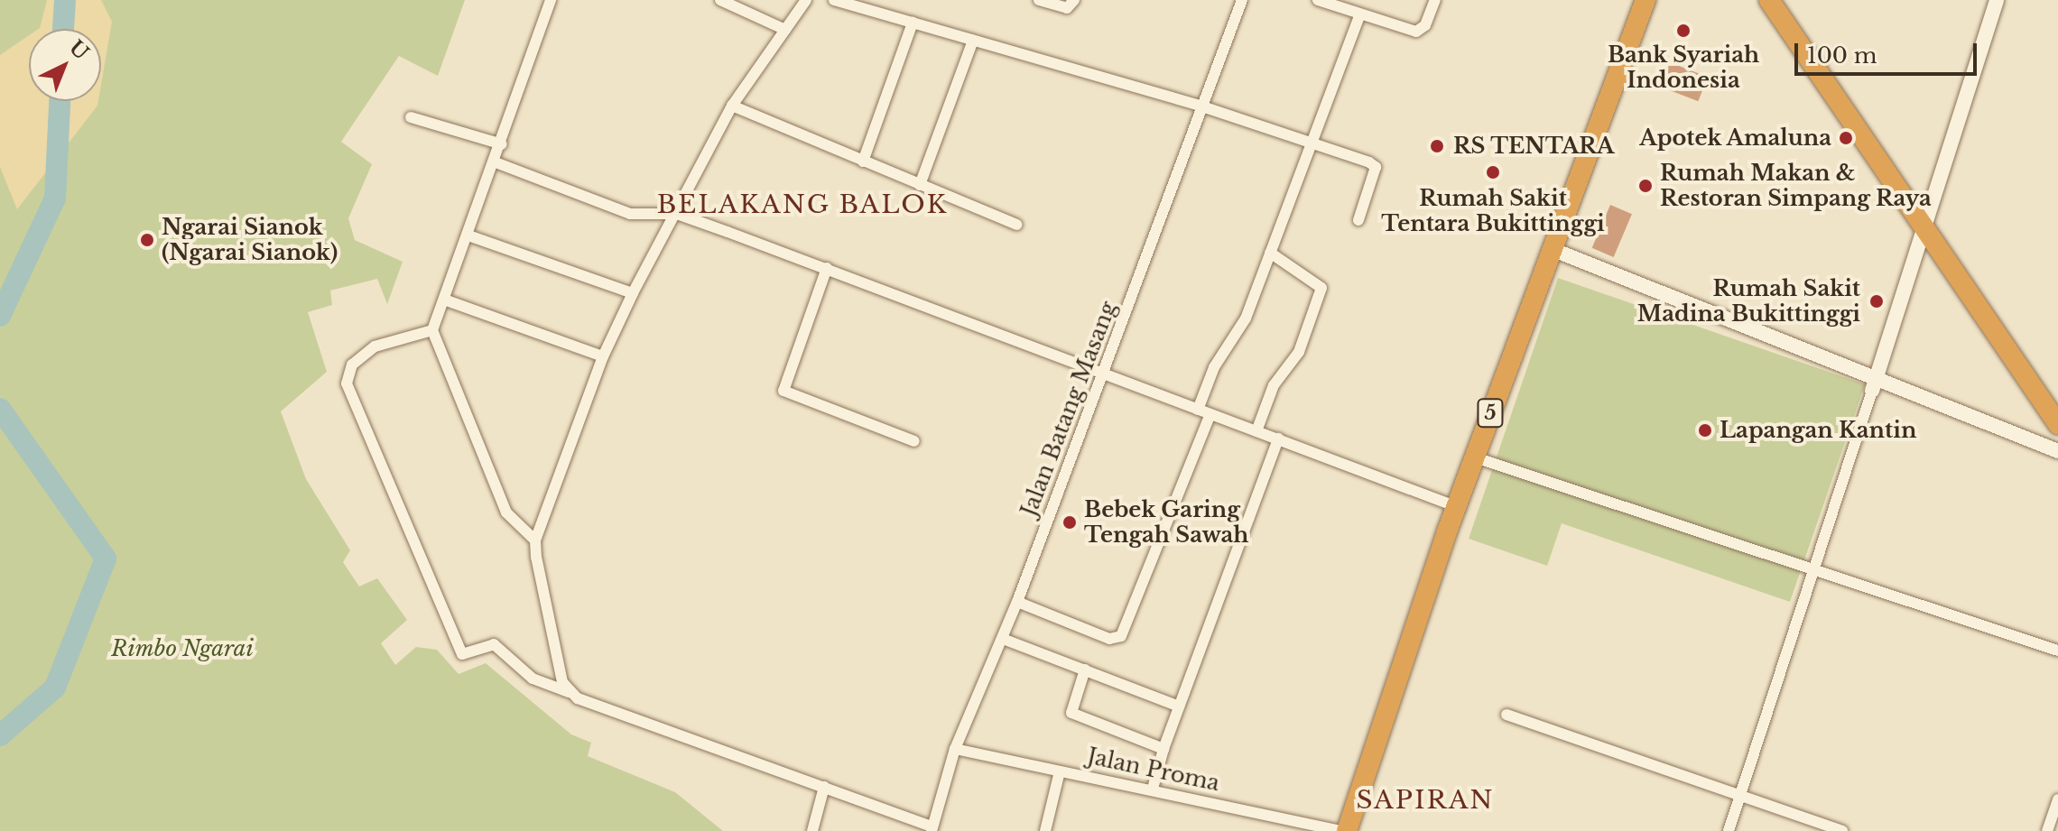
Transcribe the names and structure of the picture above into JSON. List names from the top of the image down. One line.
{"streets":{"highway":["5"],"street":["Jalan Batang Masang","Jalan Proma"]},"crossings":[["Jalan Batang Masang","Jalan Proma"],["5","Jalan Proma"]],"districts":["BELAKANG BALOK","SAPIRAN"],"parks":["Rimbo Ngarai"],"places":["Bank Syariah Indonesia","Apotek Amaluna","RS TENTARA","Rumah Sakit Tentara Bukittinggi","Rumah Makan & Restoran Simpang Raya","Ngarai Sianok (Ngarai Sianok)","Rumah Sakit Madina Bukittinggi","Lapangan Kantin","Bebek Garing Tengah Sawah"],"scale_bar":"100 m","north":"top right"}
